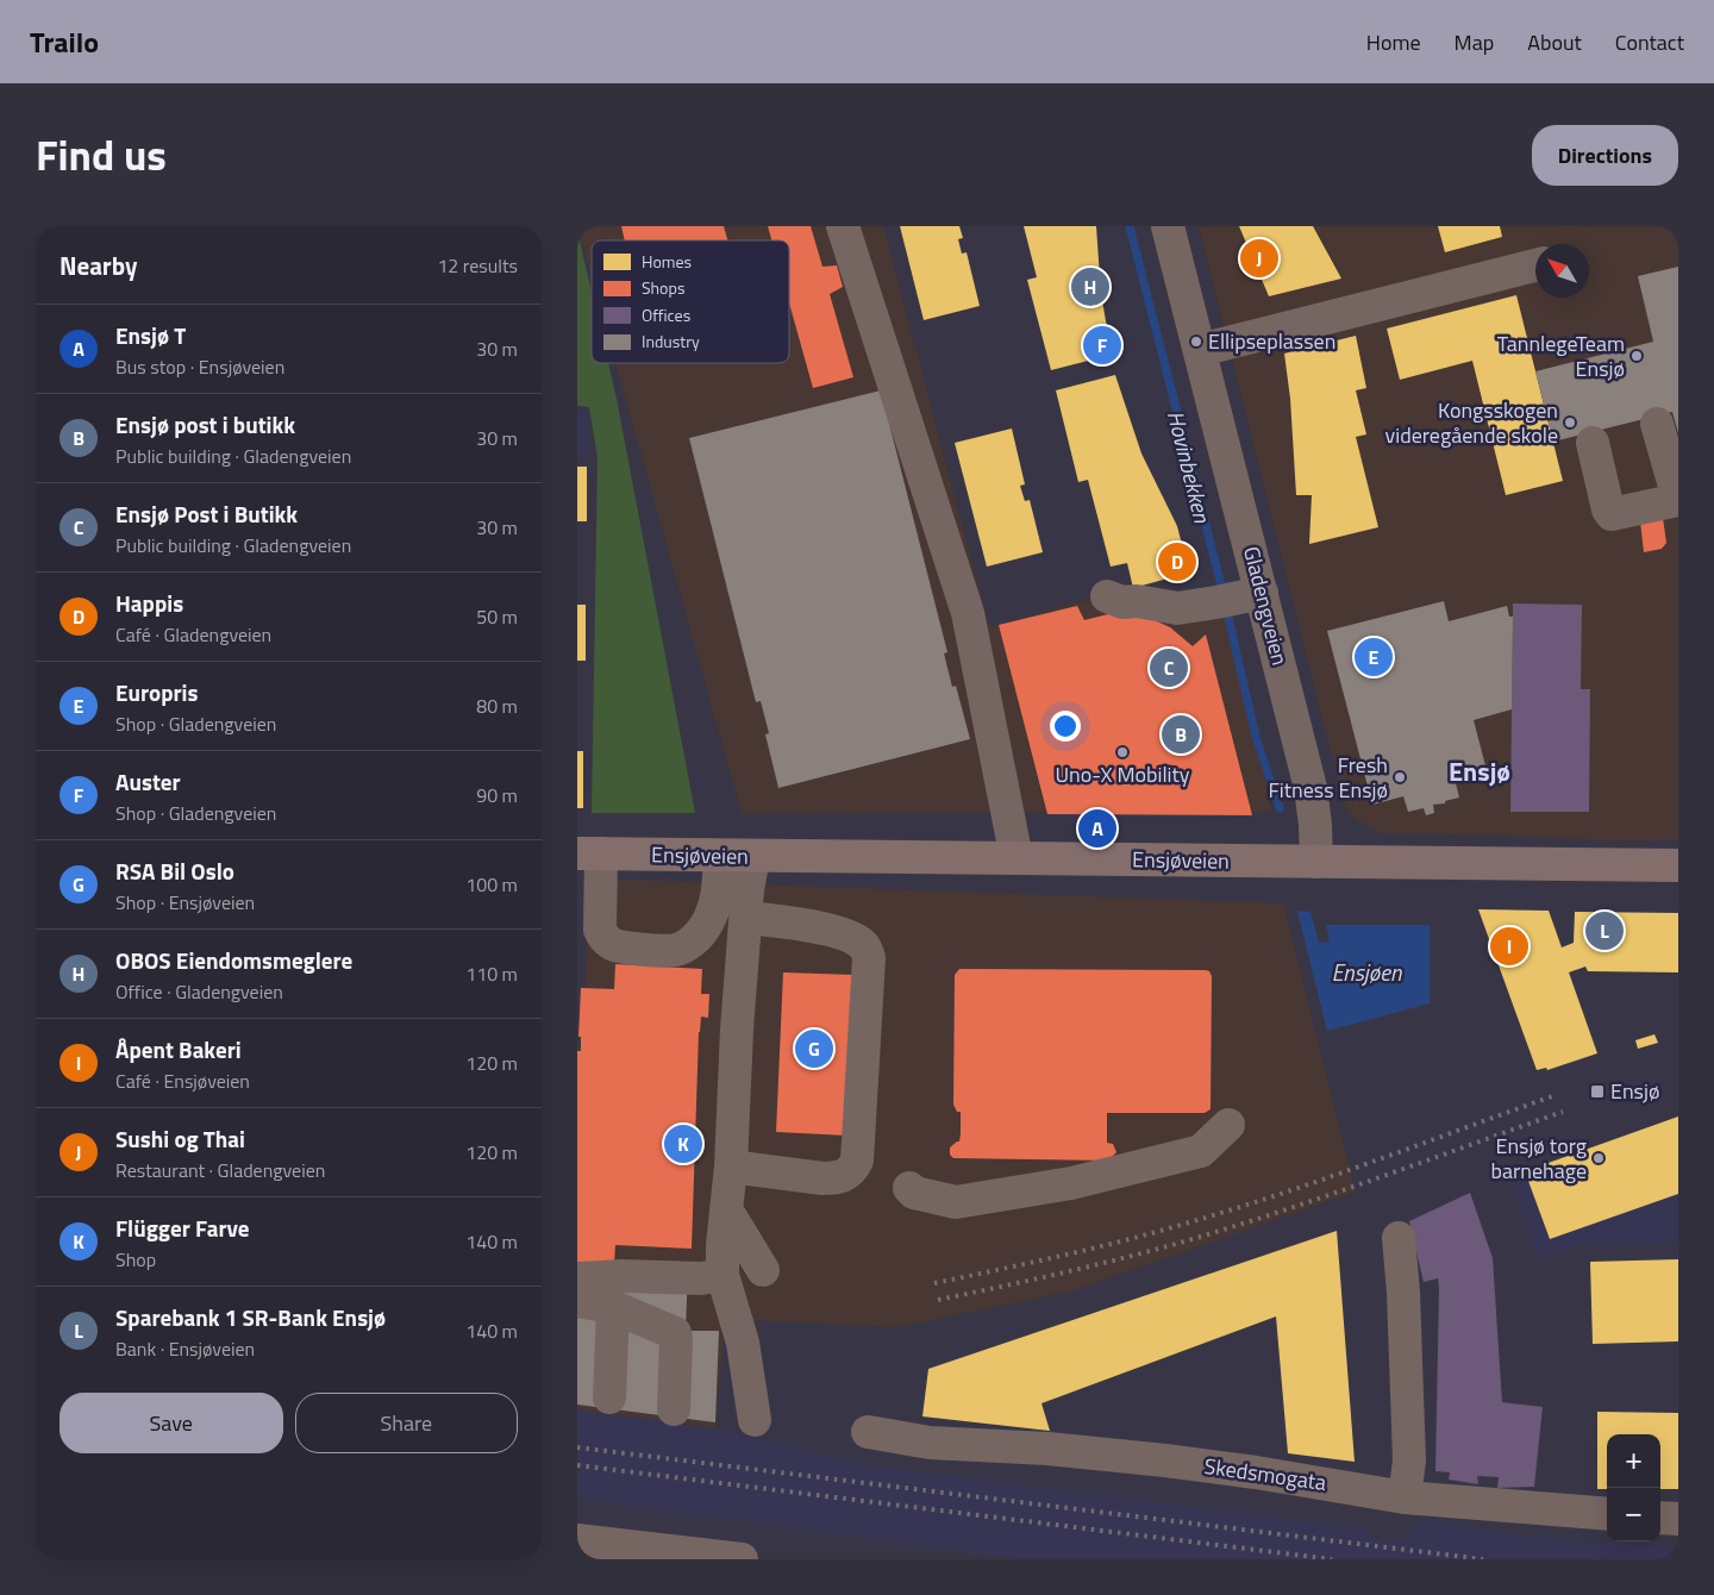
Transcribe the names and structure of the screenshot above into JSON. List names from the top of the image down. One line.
{"streets":{"main road":["Ensjøveien"],"street":["Gladengveien","Skedsmogata"]},"crossings":[["Gladengveien","Ensjøveien"]],"districts":["Ensjø"],"water":["Hovinbekken","Ensjøen"],"places":{"other":["Ellipseplassen","TannlegeTeam Ensjø","Kongsskogen videregående skole","Uno-X Mobility","Fresh Fitness Ensjø","Ensjø torg barnehage"],"transit":["Ensjø"]},"legend":["Homes","Shops","Offices","Industry"],"north":"top left","page":{"header":"Trailo","nav":["Home","Map","About","Contact"],"title":"Find us","buttons":["Directions",["Save","Share"]],"heading":["Nearby","12 results"],"pins":["J","H","F","D","E","C","B","A","L","I","G","K"],"list":[{"mark":"A","name":"Ensjø T","note":"Bus stop · Ensjøveien","value":"30 m"},{"mark":"B","name":"Ensjø post i butikk","note":"Public building · Gladengveien","value":"30 m"},{"mark":"C","name":"Ensjø Post i Butikk","note":"Public building · Gladengveien","value":"30 m"},{"mark":"D","name":"Happis","note":"Café · Gladengveien","value":"50 m"},{"mark":"E","name":"Europris","note":"Shop · Gladengveien","value":"80 m"},{"mark":"F","name":"Auster","note":"Shop · Gladengveien","value":"90 m"},{"mark":"G","name":"RSA Bil Oslo","note":"Shop · Ensjøveien","value":"100 m"},{"mark":"H","name":"OBOS Eiendomsmeglere","note":"Office · Gladengveien","value":"110 m"},{"mark":"I","name":"Åpent Bakeri","note":"Café · Ensjøveien","value":"120 m"},{"mark":"J","name":"Sushi og Thai","note":"Restaurant · Gladengveien","value":"120 m"},{"mark":"K","name":"Flügger Farve","note":"Shop","value":"140 m"},{"mark":"L","name":"Sparebank 1 SR-Bank Ensjø","note":"Bank · Ensjøveien","value":"140 m"}],"map_buttons":["+","−"]}}
